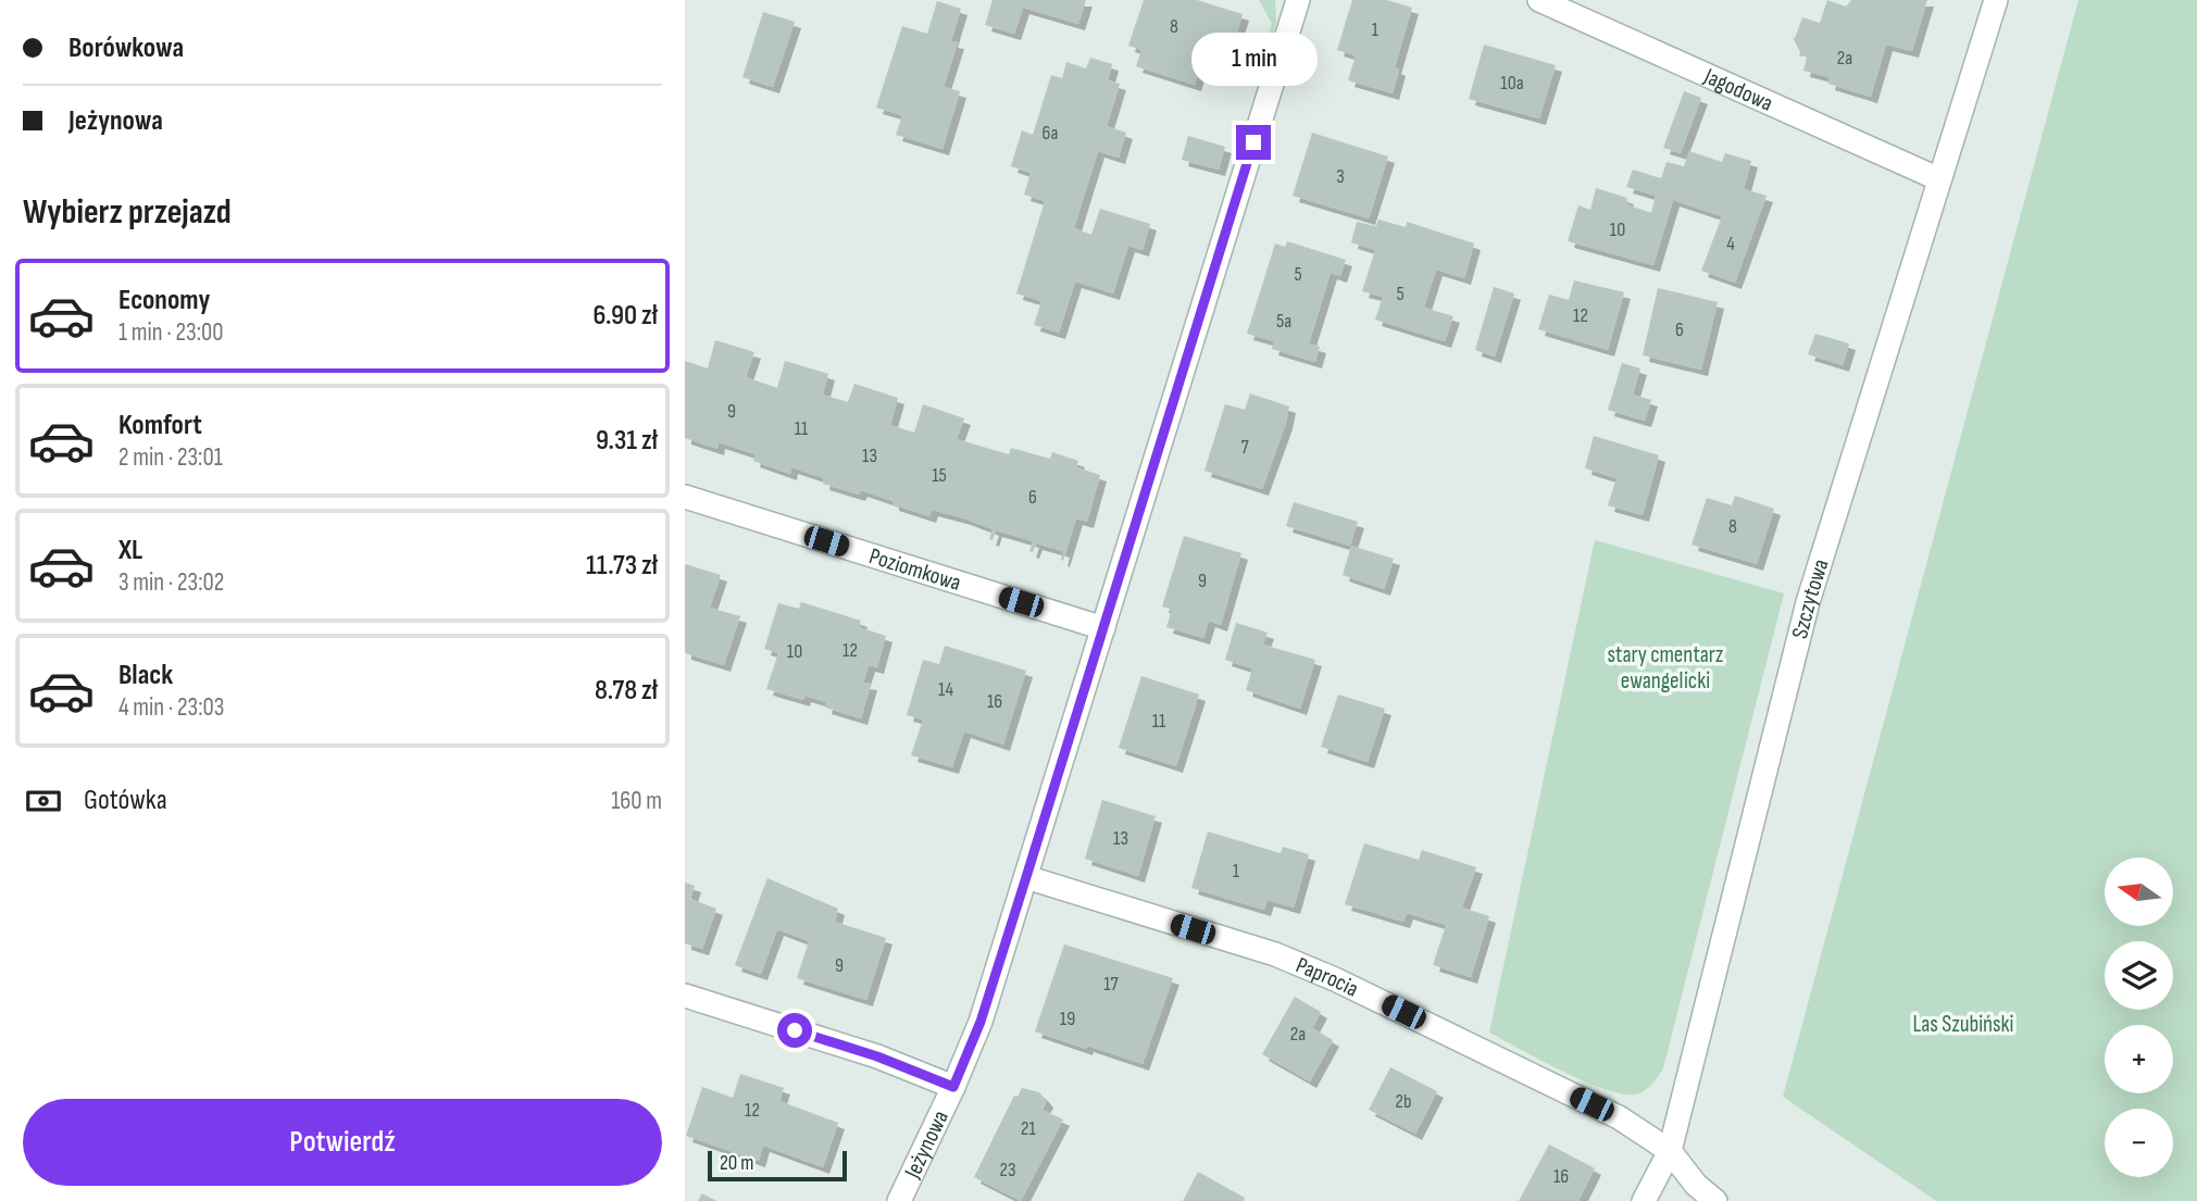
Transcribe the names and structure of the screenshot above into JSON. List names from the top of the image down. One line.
{"streets":{"street":["Jagodowa","Poziomkowa","Szczytowa","Paprocia","Jeżynowa"]},"crossings":[["Jagodowa","Szczytowa"],["Poziomkowa","Jeżynowa"],["Szczytowa","Paprocia"],["Paprocia","Jeżynowa"]],"parks":["stary cmentarz ewangelicki","Las Szubiński"],"house_numbers":["8","1","2a","10a","6a","3","10","4","5","5","12","5a","6","9","11","7","13","15","6","8","9","12","10","14","16","11","13","1","9","17","19","2a","2b","12","21","23","16"],"scale_bar":"20 m","north":"left","page":{"banner":["Borówkowa","Jeżynowa"],"bubble":"1 min","heading":"Wybierz przejazd","list":[{"name":"Economy","note":"1 min · 23:00","value":"6.90 zł"},{"name":"Komfort","note":"2 min · 23:01","value":"9.31 zł"},{"name":"XL","note":"3 min · 23:02","value":"11.73 zł"},{"name":"Black","note":"4 min · 23:03","value":"8.78 zł"}],"pay":["Gotówka","160 m"],"map_buttons":["+","−"],"buttons":"Potwierdź","scale":"20 m"}}
